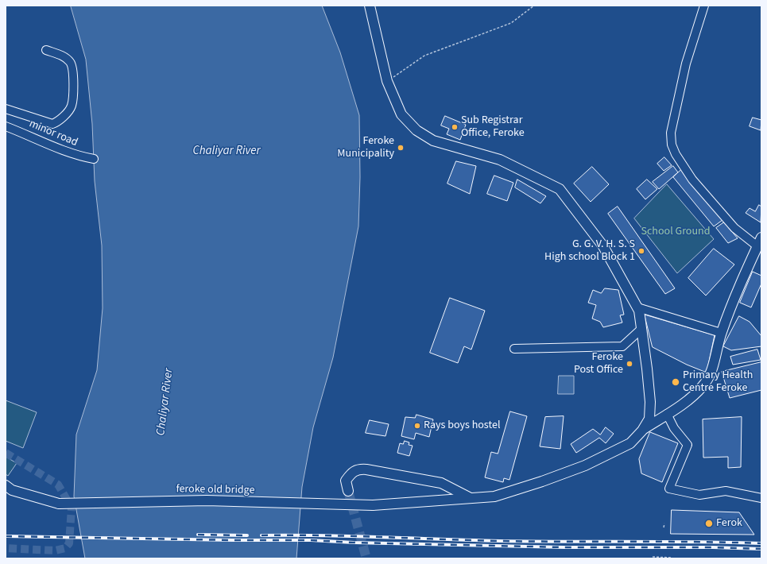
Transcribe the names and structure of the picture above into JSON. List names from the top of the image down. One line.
{"streets":{"main road":["feroke old bridge"],"street":["minor road"]},"water":["Chaliyar River"],"parks":["School Ground"],"places":["Sub Registrar Office, Feroke","Feroke Municipality","G. G. V. H. S. S High school Block 1","Feroke Post Office","Primary Health Centre Feroke","Rays boys hostel","Ferok"]}
